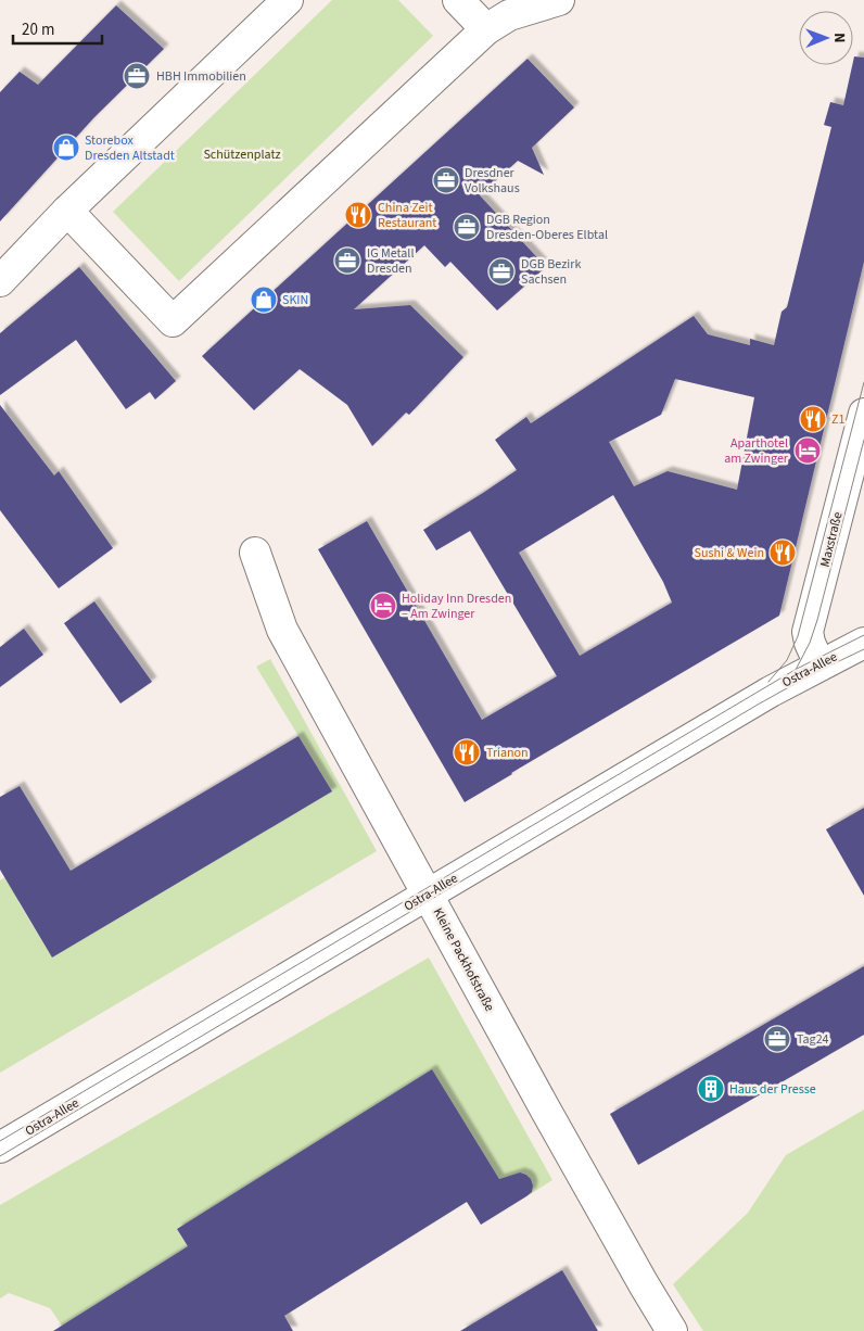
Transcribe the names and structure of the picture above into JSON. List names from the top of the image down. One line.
{"streets":{"street":["Maxstraße","Ostra-Allee","Kleine Packhofstraße"]},"crossings":[["Maxstraße","Ostra-Allee"],["Ostra-Allee","Kleine Packhofstraße"]],"parks":["Schützenplatz"],"places":{"office":["HBH Immobilien","Dresdner Volkshaus","DGB Region Dresden-Oberes Elbtal","IG Metall Dresden","DGB Bezirk Sachsen","Tag24"],"shop":["Storebox Dresden Altstadt","SKIN"],"restaurant":["China Zeit Restaurant","Z1","Sushi & Wein","Trianon"],"hotel":["Aparthotel am Zwinger","Holiday Inn Dresden – Am Zwinger"],"building":["Haus der Presse"]},"scale_bar":"20 m","north":"right"}
